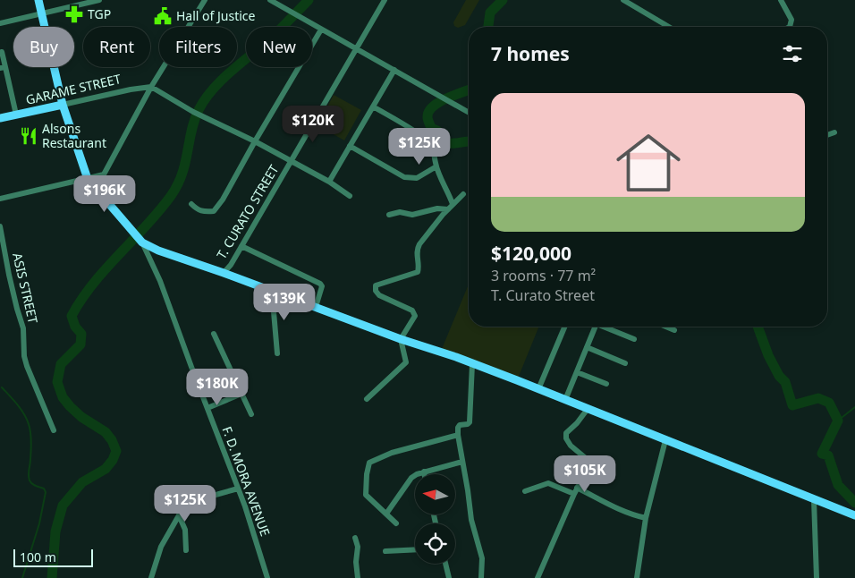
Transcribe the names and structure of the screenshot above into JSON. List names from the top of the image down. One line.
{"streets":{"main road":["GARAME STREET"],"street":["T. CURATO STREET","ASIS STREET","F. D. MORA AVENUE"]},"places":{"pharmacy":["TGP"],"public building":["Hall of Justice"],"restaurant":["Alsons Restaurant"]},"scale_bar":"100 m","north":"left","page":{"chip":["Buy","Rent","Filters","New"],"heading":"7 homes","list":[{"name":"$120,000","note":"3 rooms · 77 m² · T. Curato Street"}],"price":["$120K","$125K","$196K","$139K","$180K","$105K","$125K"],"scale":"100 m"}}
